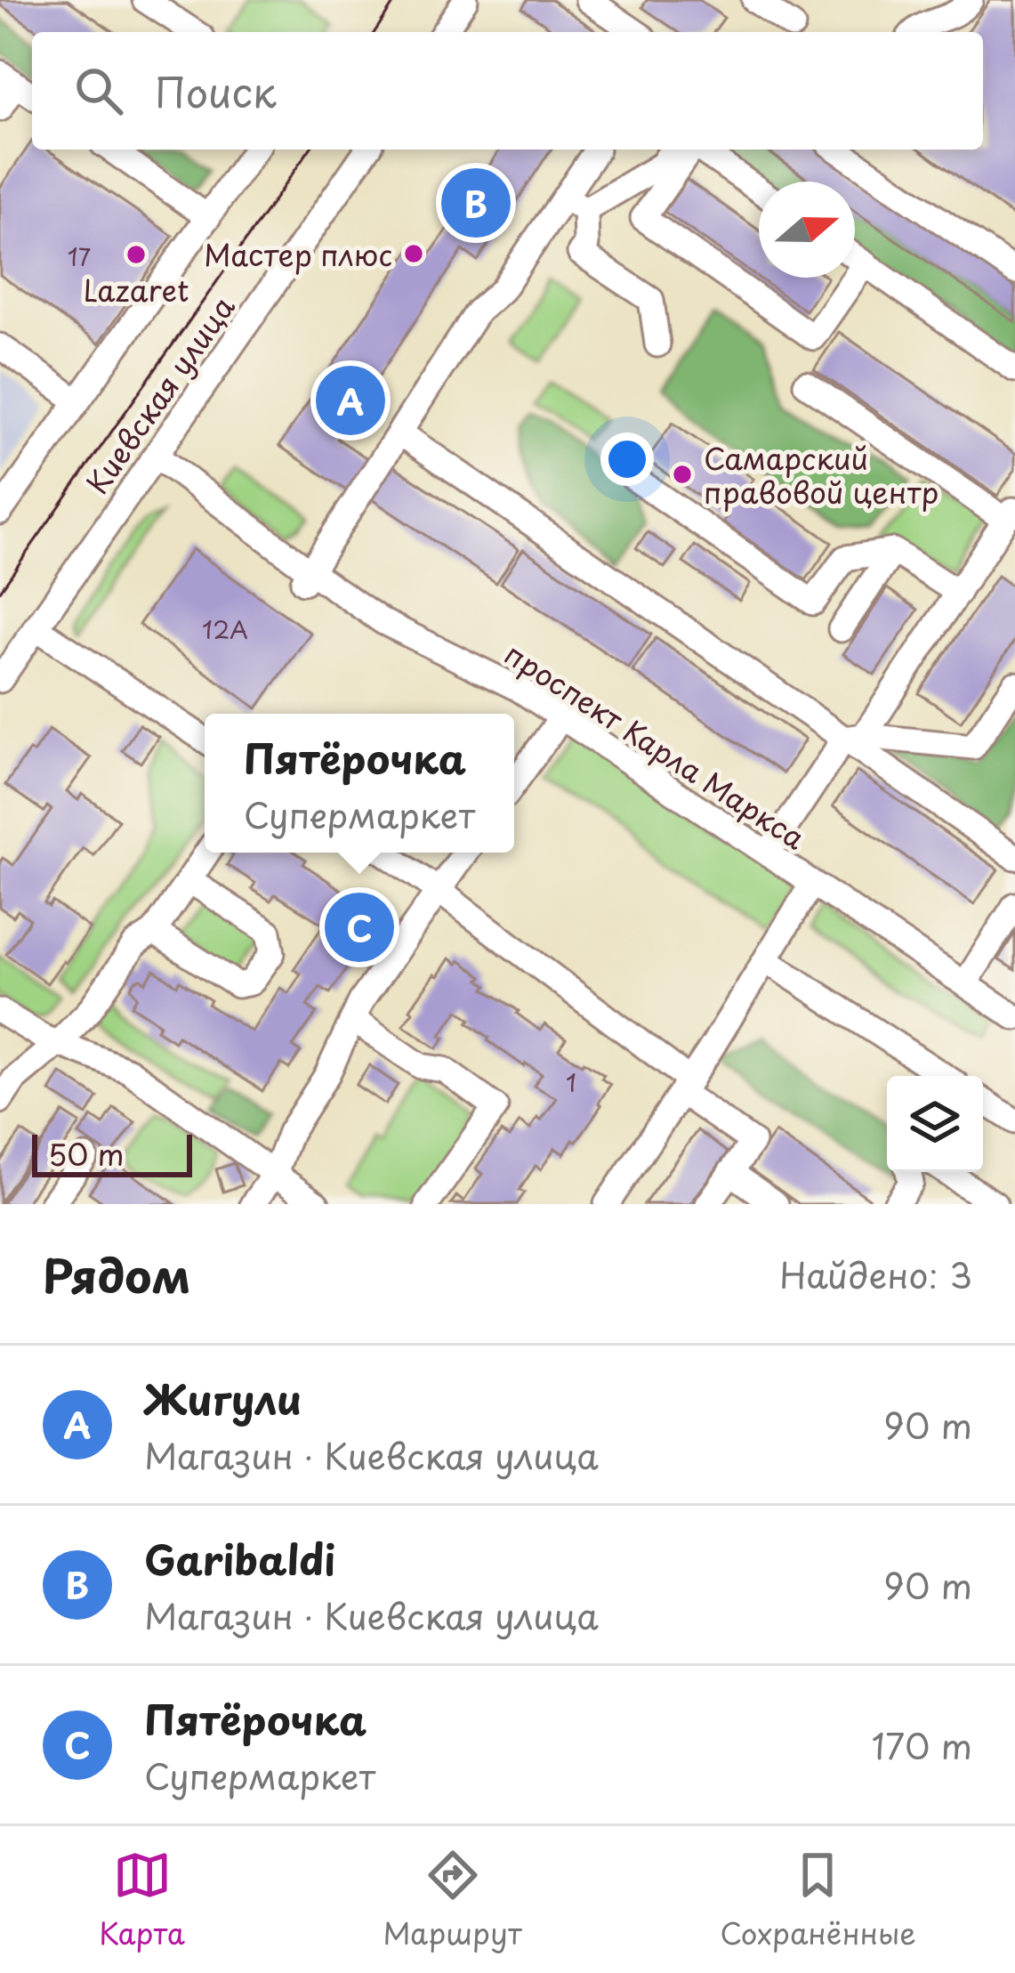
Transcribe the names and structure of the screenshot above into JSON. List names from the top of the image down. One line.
{"streets":{"street":["Киевская улица","проспект Карла Маркса"]},"crossings":[["Киевская улица","проспект Карла Маркса"]],"places":["Мастер плюс","Lazaret","Самарский правовой центр"],"house_numbers":["17","12А","1"],"scale_bar":"50 m","north":"right","page":{"search":"Поиск","pins":["B","A","C"],"popup":["Пятёрочка","Супермаркет"],"scale":"50 m","heading":["Рядом","Найдено: 3"],"list":[{"mark":"A","name":"Жигули","note":"Магазин · Киевская улица","value":"90 m"},{"mark":"B","name":"Garibaldi","note":"Магазин · Киевская улица","value":"90 m"},{"mark":"C","name":"Пятёрочка","note":"Супермаркет","value":"170 m"}],"nav":["Карта","Маршрут","Сохранённые"]}}
